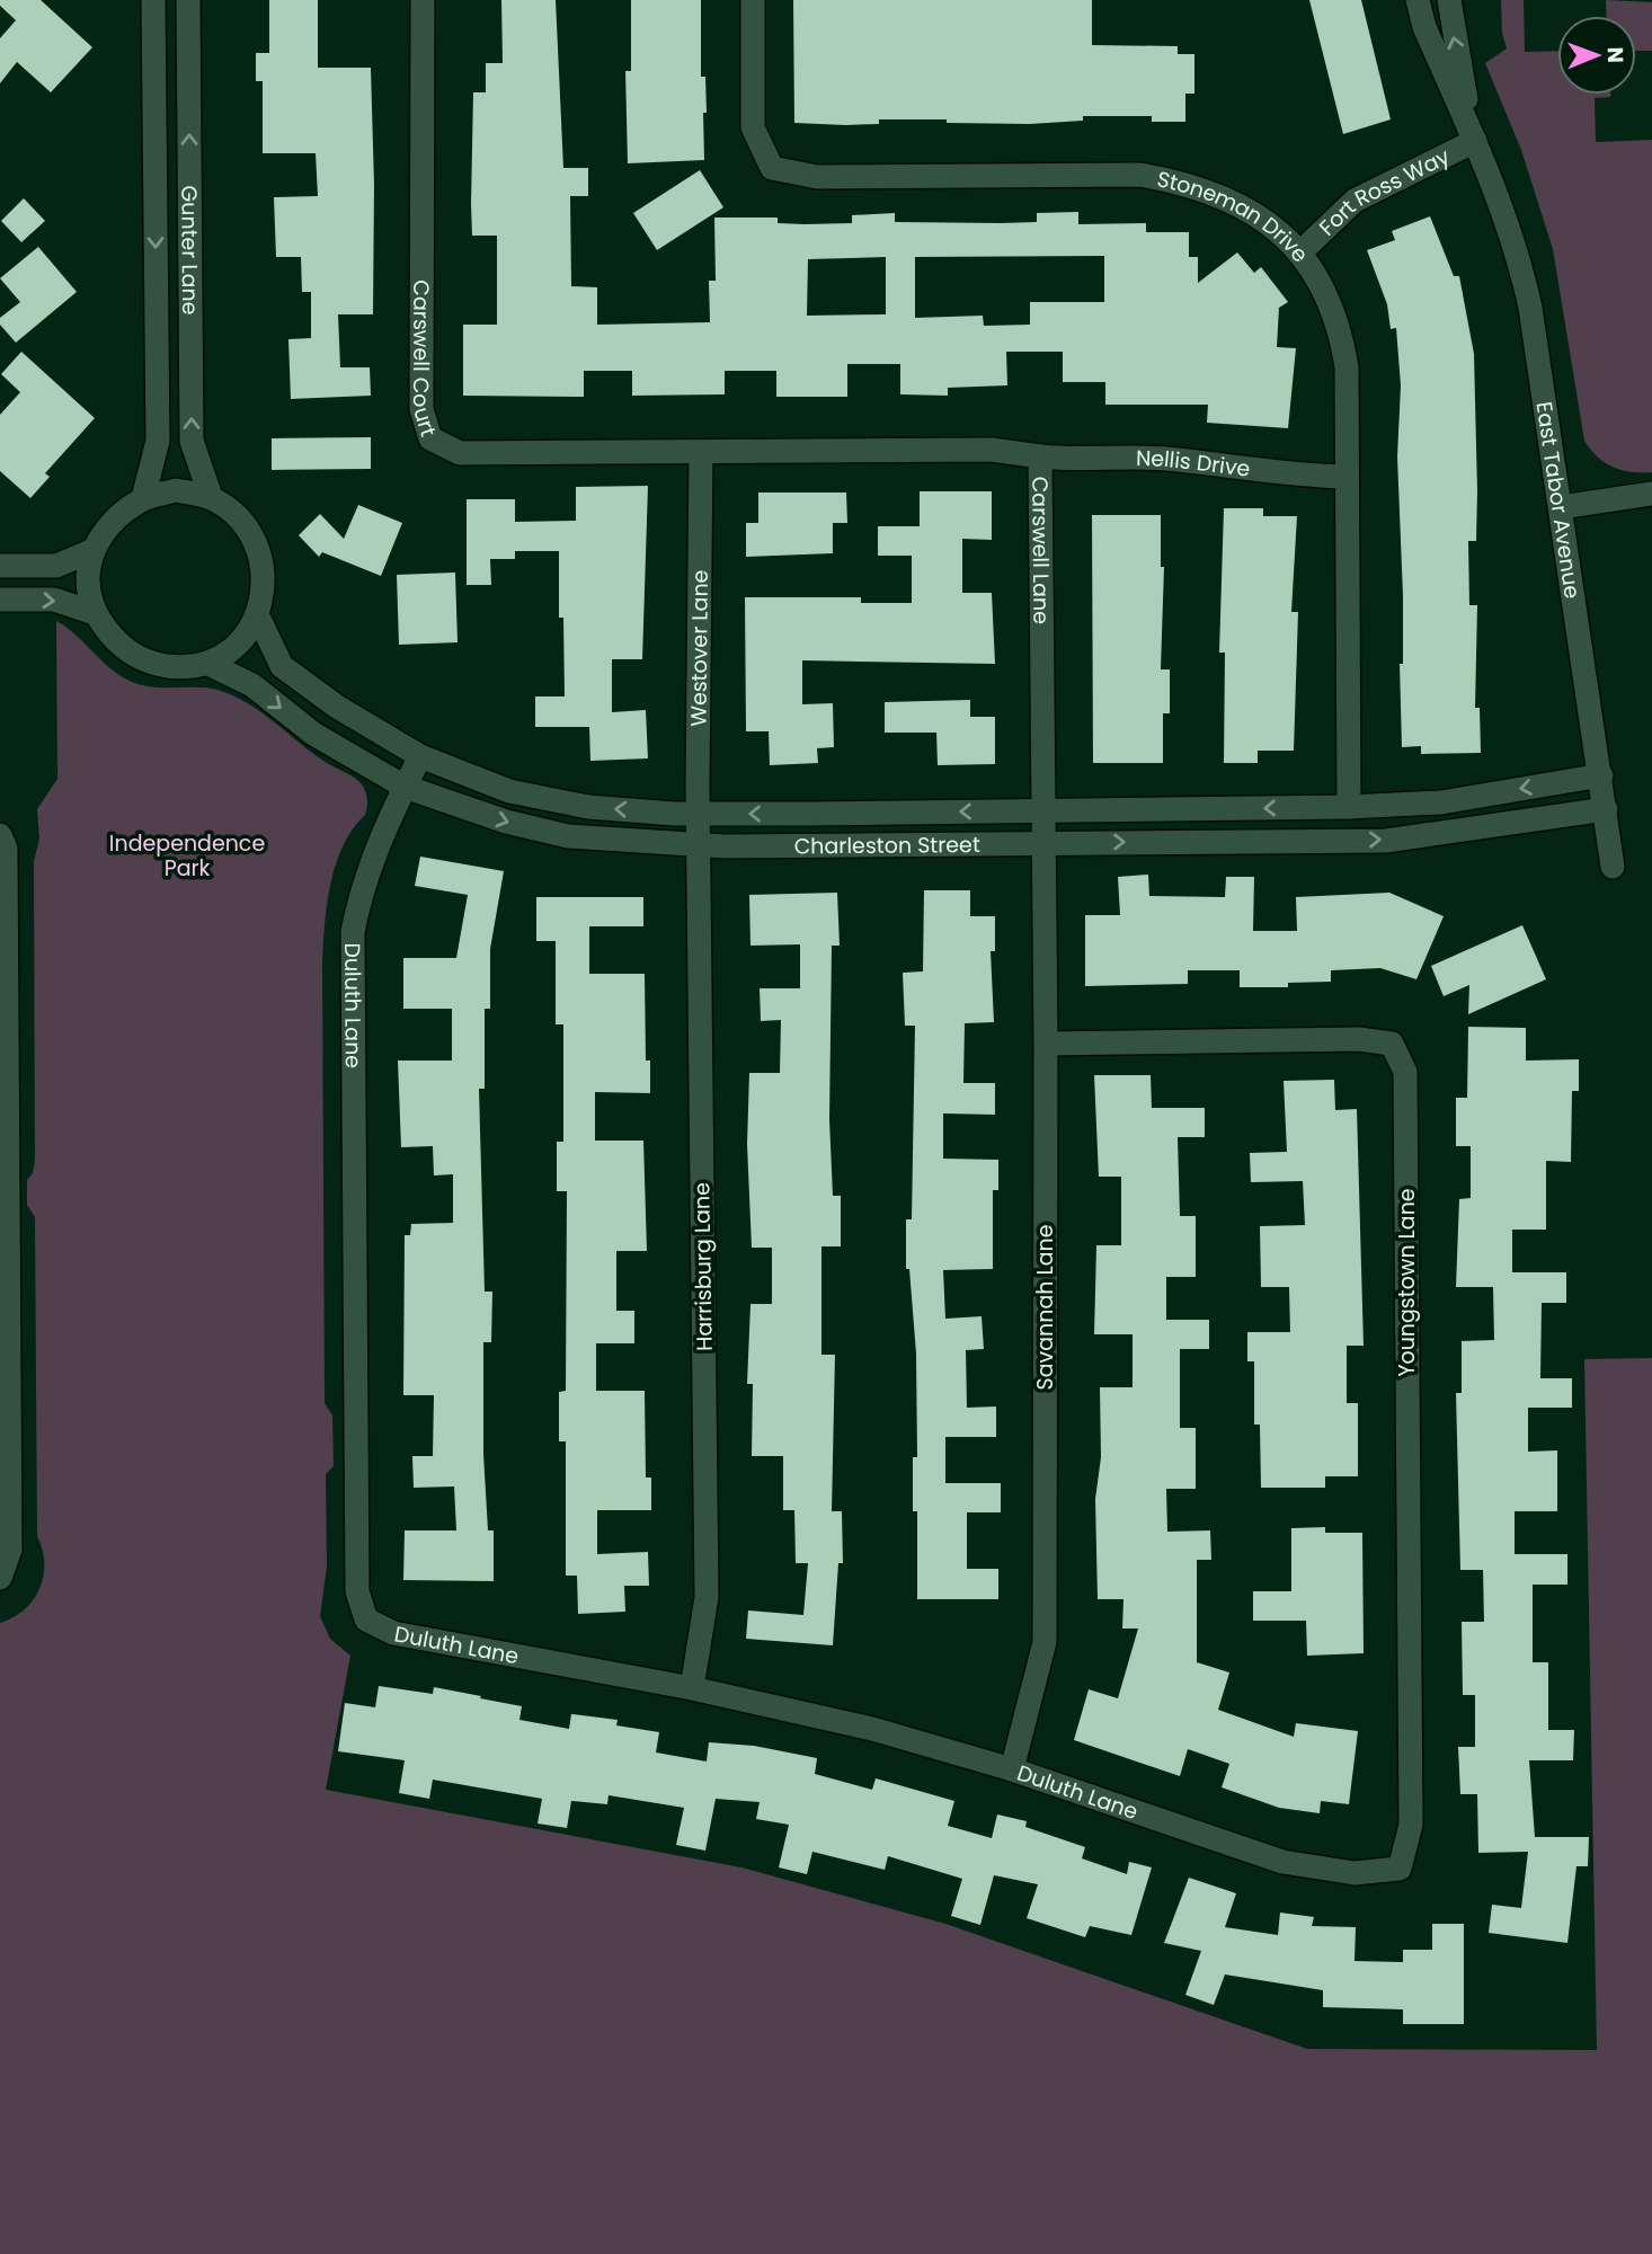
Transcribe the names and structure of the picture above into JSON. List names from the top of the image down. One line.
{"streets":{"street":["Fort Ross Way","Stoneman Drive","Gunter Lane","Carswell Court","Nellis Drive","East Tabor Avenue","Carswell Lane","Westover Lane","Charleston Street","Duluth Lane","Harrisburg Lane","Youngstown Lane","Savannah Lane"]},"crossings":[["Fort Ross Way","Stoneman Drive"],["Fort Ross Way","East Tabor Avenue"],["Stoneman Drive","Nellis Drive"],["Stoneman Drive","Charleston Street"],["Gunter Lane","Charleston Street"],["Carswell Court","Carswell Lane"],["Carswell Court","Westover Lane"],["Nellis Drive","Carswell Lane"],["East Tabor Avenue","Charleston Street"],["Carswell Lane","Westover Lane"],["Carswell Lane","Charleston Street"],["Carswell Lane","Savannah Lane"],["Westover Lane","Charleston Street"],["Westover Lane","Harrisburg Lane"],["Charleston Street","Duluth Lane"],["Charleston Street","Harrisburg Lane"],["Charleston Street","Savannah Lane"],["Duluth Lane","Harrisburg Lane"],["Duluth Lane","Youngstown Lane"],["Duluth Lane","Savannah Lane"],["Youngstown Lane","Savannah Lane"]],"parks":["Independence Park"],"north":"right"}
